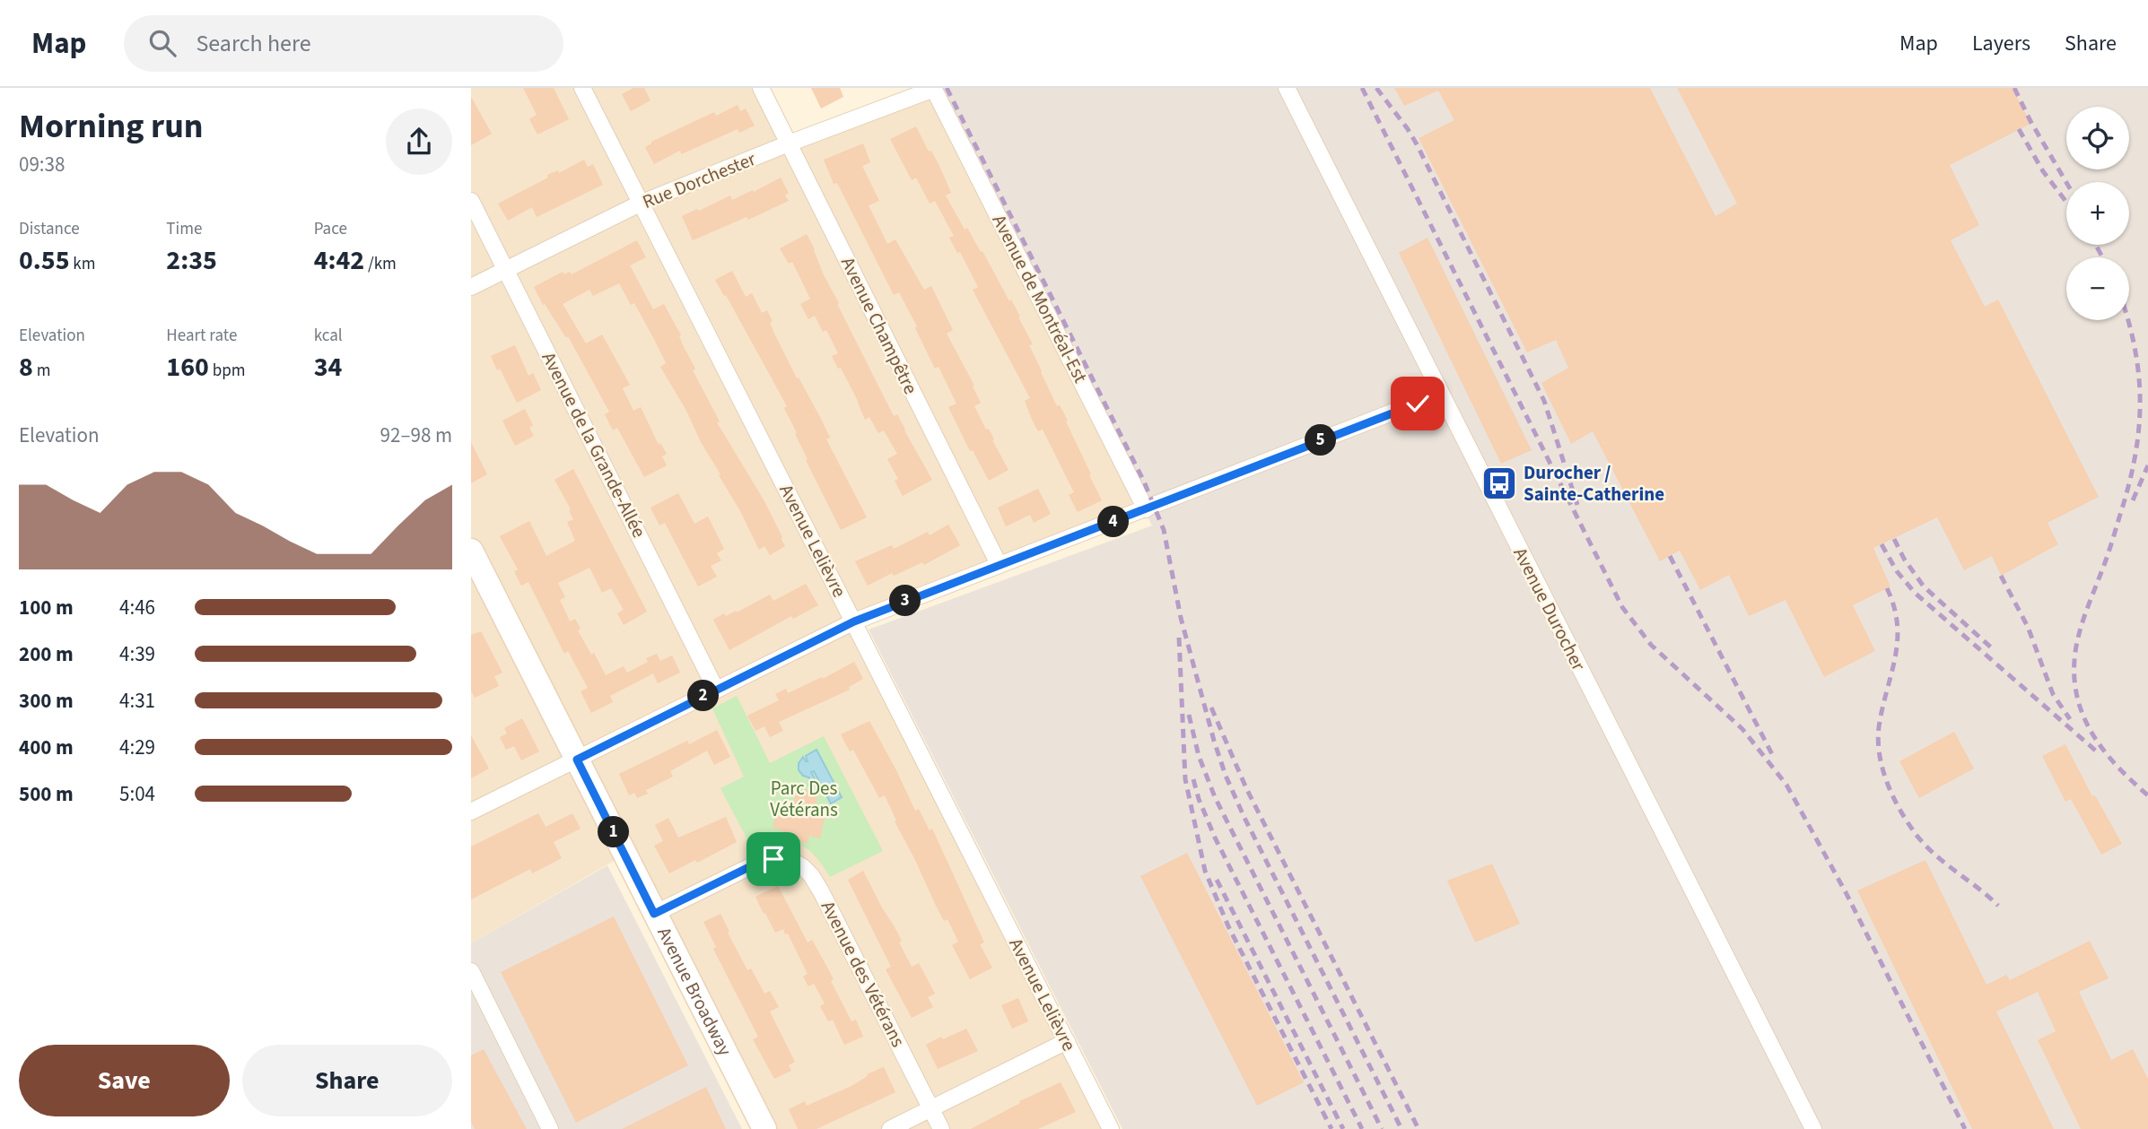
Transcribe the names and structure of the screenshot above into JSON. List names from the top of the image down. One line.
{"streets":{"street":["Rue Dorchester","Avenue de Montréal-Est","Avenue Champêtre","Avenue de la Grande-Allée","Avenue Lelièvre","Avenue Durocher","Avenue des Vétérans","Avenue Broadway"]},"crossings":[["Rue Dorchester","Avenue de Montréal-Est"],["Rue Dorchester","Avenue Champêtre"],["Rue Dorchester","Avenue de la Grande-Allée"],["Rue Dorchester","Avenue Lelièvre"],["Avenue des Vétérans","Avenue Broadway"]],"parks":["Parc Des Vétérans"],"places":{"bus stop":["Durocher / Sainte-Catherine"]},"page":{"header":"Map","search":"Search here","nav":["Map","Layers","Share"],"heading":["Morning run","09:38"],"map_buttons":["+","−"],"stats":[["Distance","0.55 km"],["Time","2:35"],["Pace","4:42 /km"],["Elevation","8 m"],["Heart rate","160 bpm"],["kcal","34"]],"chart":["Elevation","92–98 m"],"pins":["5","4","3","2","1"],"list":[{"name":"100 m","note":"4:46"},{"name":"200 m","note":"4:39"},{"name":"300 m","note":"4:31"},{"name":"400 m","note":"4:29"},{"name":"500 m","note":"5:04"}],"buttons":["Save","Share"]}}
